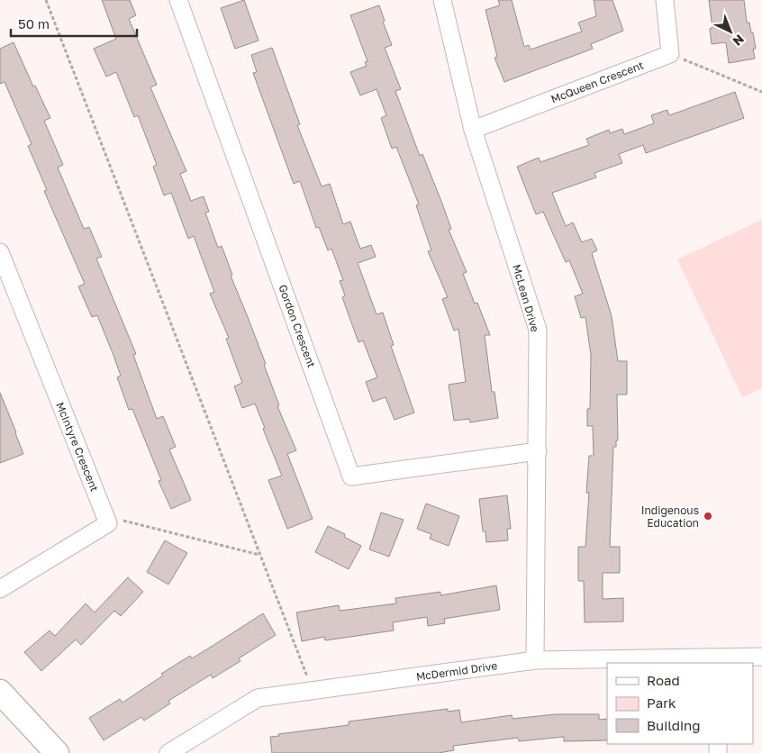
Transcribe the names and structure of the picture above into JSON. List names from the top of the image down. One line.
{"streets":{"street":["McQueen Crescent","McLean Drive","Gordon Crescent","McIntyre Crescent","McDermid Drive"]},"crossings":[["McQueen Crescent","McLean Drive"],["McLean Drive","Gordon Crescent"],["McLean Drive","McDermid Drive"]],"places":["Indigenous Education"],"legend":["Road","Park","Building"],"scale_bar":"50 m","north":"bottom right"}
